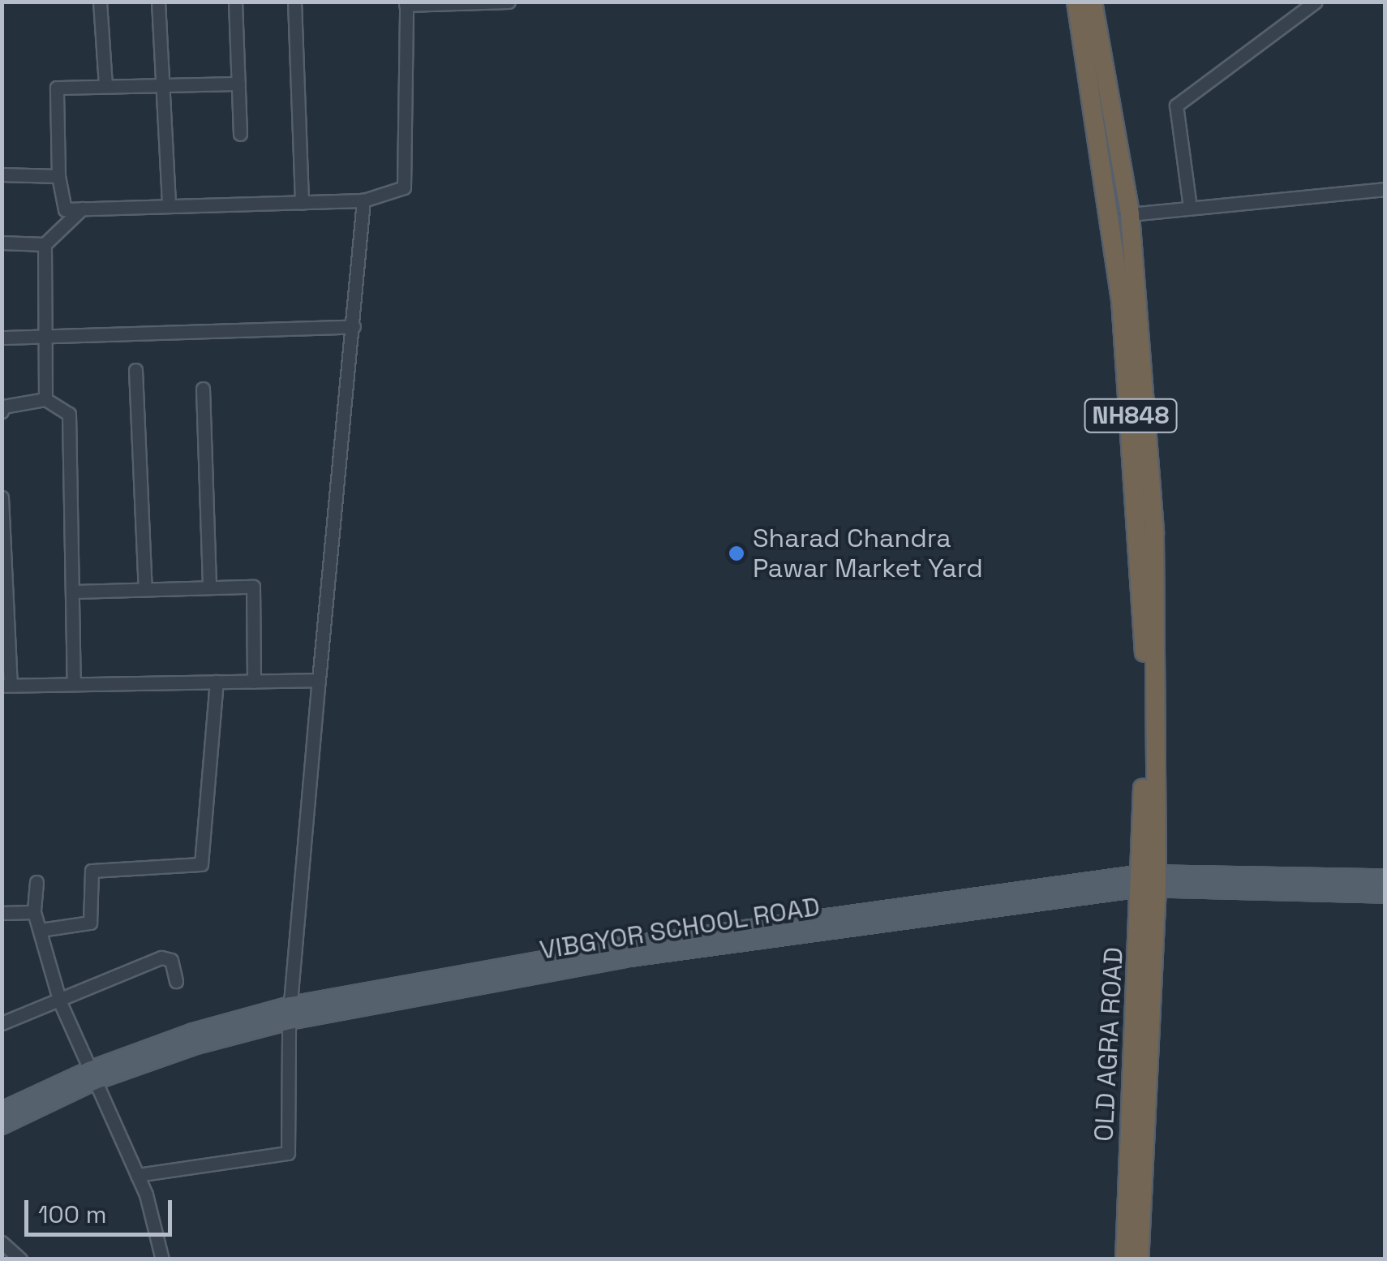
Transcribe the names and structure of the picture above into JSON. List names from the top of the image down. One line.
{"streets":{"highway":["NH848","OLD AGRA ROAD"],"main road":["VIBGYOR SCHOOL ROAD"]},"crossings":[["NH848","VIBGYOR SCHOOL ROAD"],["NH848","OLD AGRA ROAD"],["VIBGYOR SCHOOL ROAD","OLD AGRA ROAD"]],"places":["Sharad Chandra Pawar Market Yard"],"scale_bar":"100 m"}
